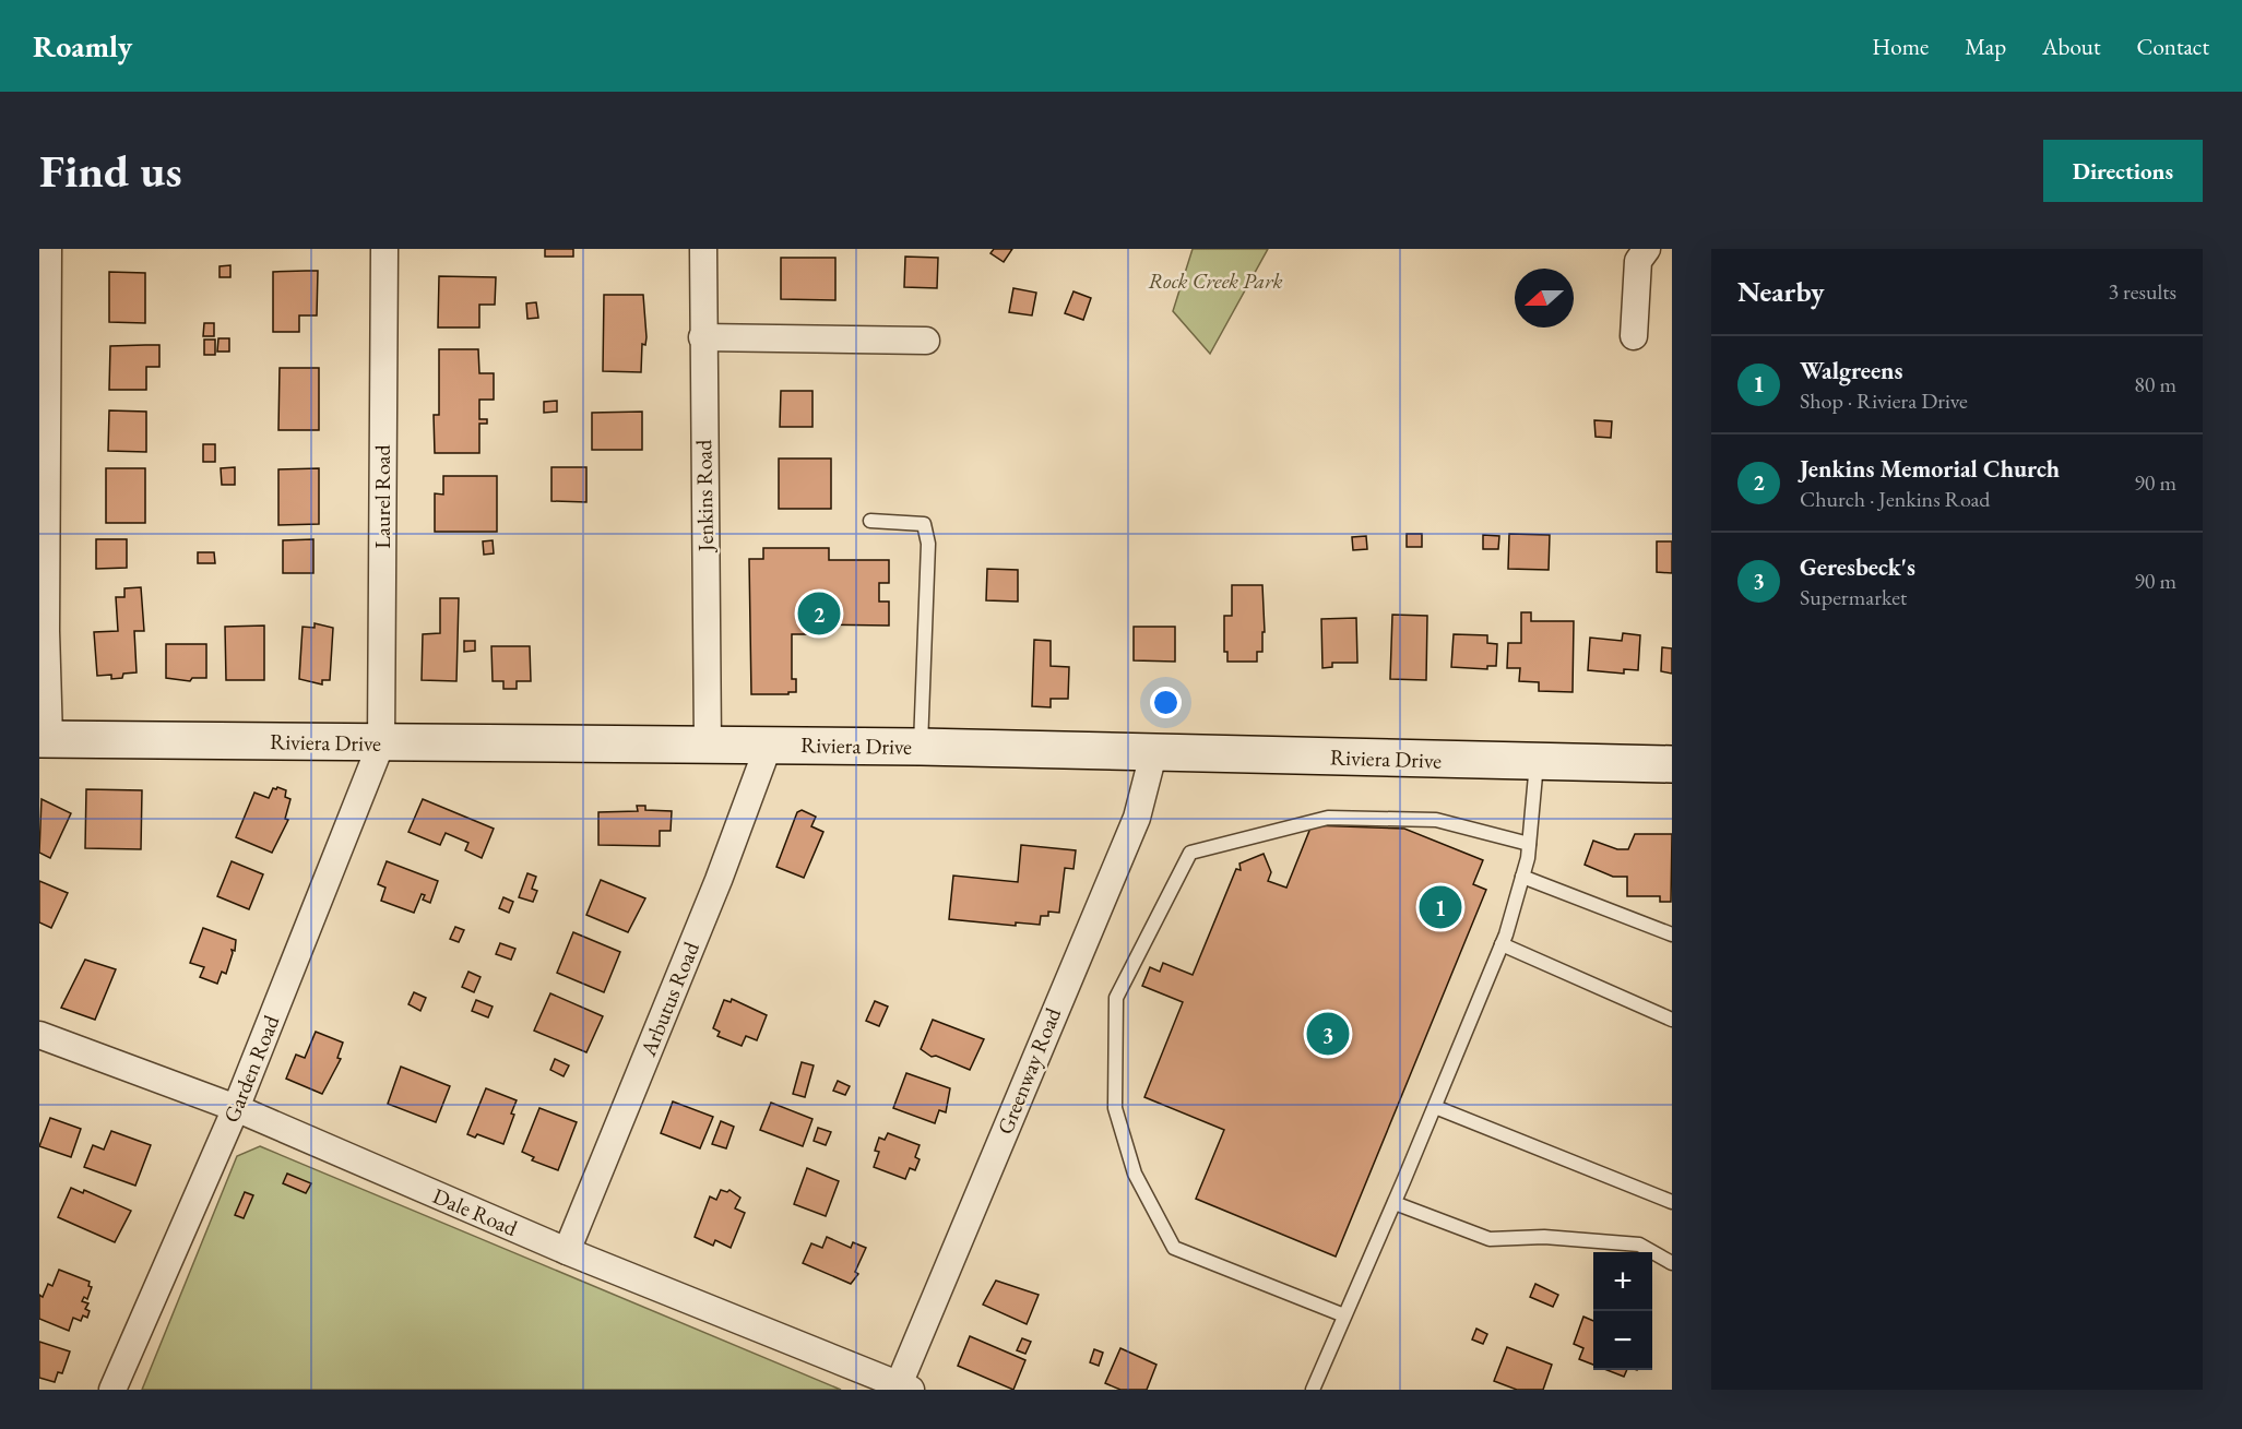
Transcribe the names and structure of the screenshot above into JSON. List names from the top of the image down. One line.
{"streets":{"street":["Jenkins Road","Laurel Road","Riviera Drive","Arbutus Road","Garden Road","Greenway Road","Dale Road"]},"crossings":[["Jenkins Road","Riviera Drive"],["Laurel Road","Riviera Drive"],["Laurel Road","Garden Road"],["Riviera Drive","Arbutus Road"],["Riviera Drive","Garden Road"],["Riviera Drive","Greenway Road"],["Arbutus Road","Dale Road"],["Garden Road","Dale Road"],["Greenway Road","Dale Road"]],"parks":["Rock Creek Park"],"north":"left","page":{"header":"Roamly","nav":["Home","Map","About","Contact"],"buttons":"Directions","title":"Find us","heading":["Nearby","3 results"],"list":[{"mark":"1","name":"Walgreens","note":"Shop · Riviera Drive","value":"80 m"},{"mark":"2","name":"Jenkins Memorial Church","note":"Church · Jenkins Road","value":"90 m"},{"mark":"3","name":"Geresbeck's","note":"Supermarket","value":"90 m"}],"pins":["2","1","3"],"map_buttons":["+","−"]}}
